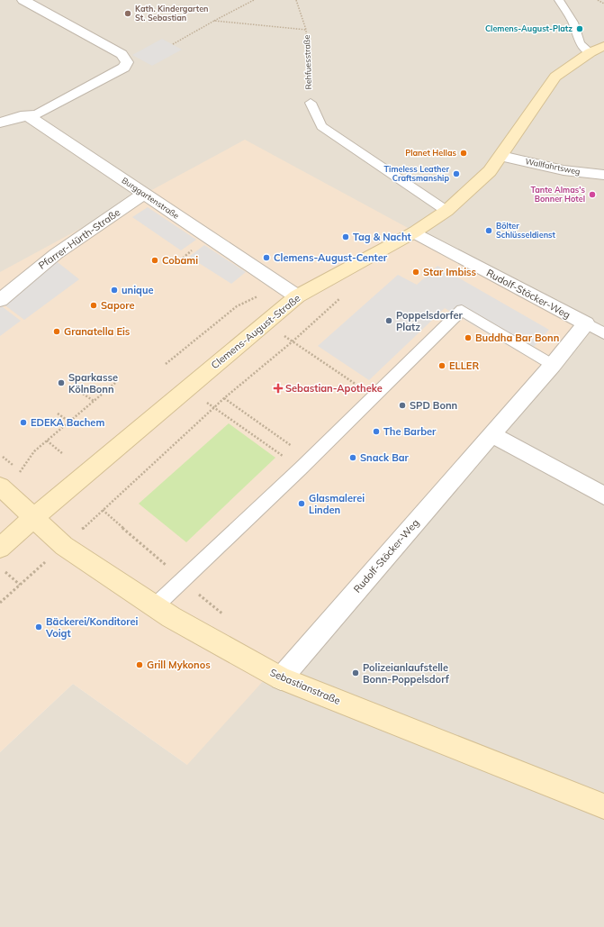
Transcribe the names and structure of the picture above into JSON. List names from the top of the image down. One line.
{"streets":{"street":["Wallfahrtsweg","Burggartenstraße","Pfarrer-Hürth-Straße","Rudolf-Stöcker-Weg","Clemens-August-Straße","Sebastianstraße"],"lane":["Rehfuesstraße"]},"crossings":[["Rehfuesstraße","Clemens-August-Straße"],["Wallfahrtsweg","Clemens-August-Straße"],["Burggartenstraße","Pfarrer-Hürth-Straße"],["Burggartenstraße","Clemens-August-Straße"],["Rudolf-Stöcker-Weg","Clemens-August-Straße"],["Rudolf-Stöcker-Weg","Sebastianstraße"],["Clemens-August-Straße","Sebastianstraße"]],"places":{"other":["Kath. Kindergarten St. Sebastian","Clemens-August-Platz","Planet Hellas","Timeless Leather Craftsmanship","Tante Almas's Bonner Hotel","Bölter Schlüsseldienst","Tag & Nacht","Clemens-August-Center","Cobami","Star Imbiss","unique","Sapore","Poppelsdorfer Platz","Granatella Eis","Buddha Bar Bonn","ELLER","Sparkasse KölnBonn","SPD Bonn","EDEKA Bachem","The Barber","Snack Bar","Glasmalerei Linden","Bäckerei/Konditorei Voigt","Grill Mykonos","Polizeianlaufstelle Bonn-Poppelsdorf"],"health":["Sebastian-Apotheke"]}}
